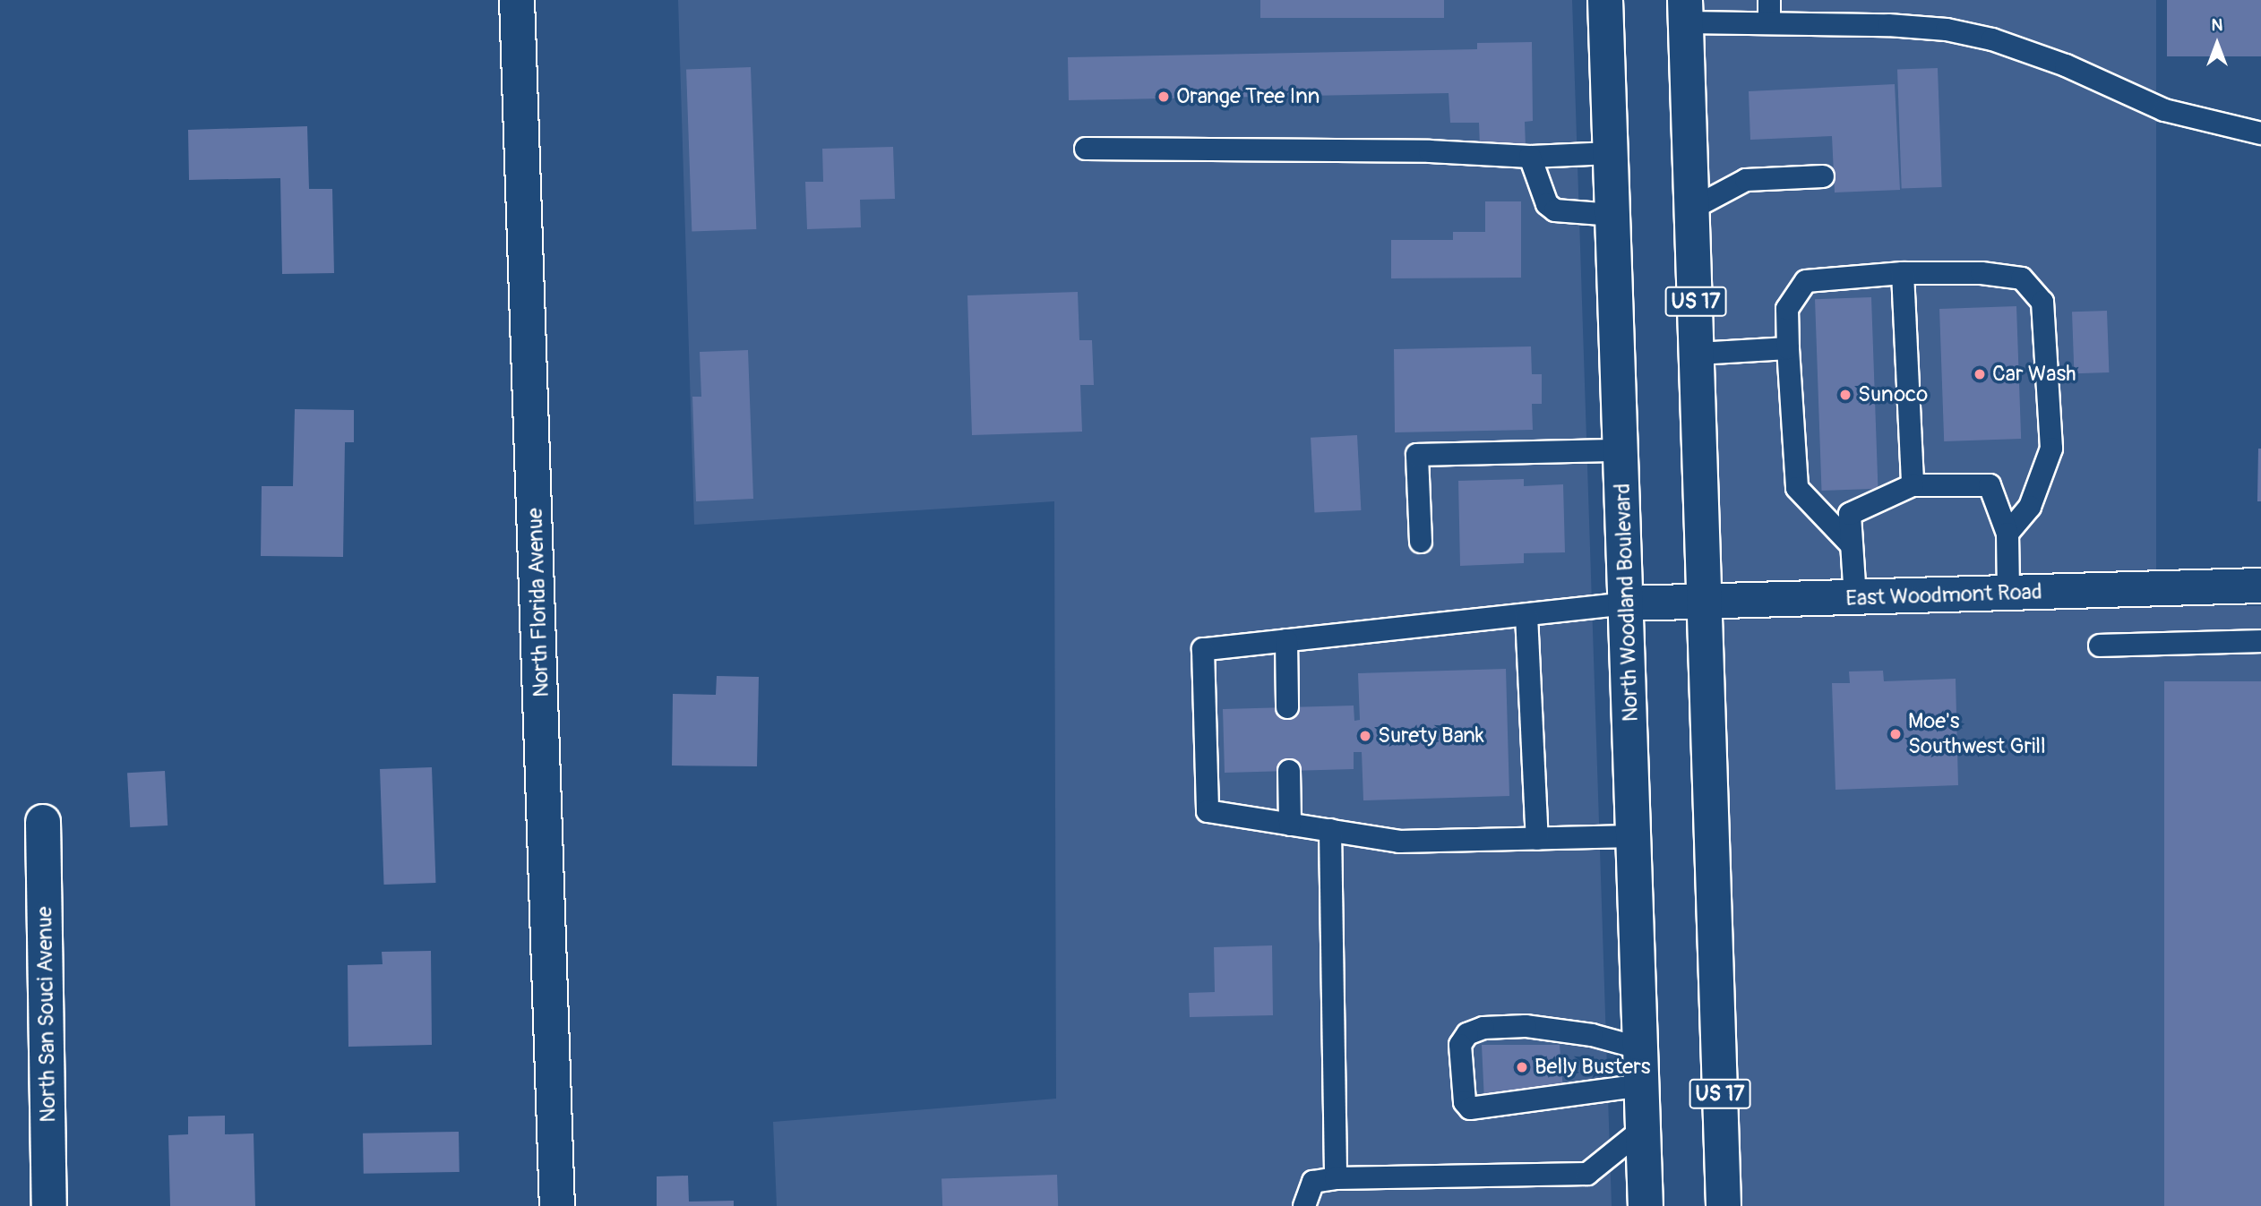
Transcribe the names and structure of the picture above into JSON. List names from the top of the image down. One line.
{"streets":{"main road":["US 17","East Woodmont Road","North Florida Avenue","North Woodland Boulevard","North San Souci Avenue"]},"crossings":[["US 17","East Woodmont Road"],["East Woodmont Road","North Woodland Boulevard"]],"places":["Orange Tree Inn","Car Wash","Sunoco","Moe's Southwest Grill","Surety Bank","Belly Busters"],"north":"top"}
